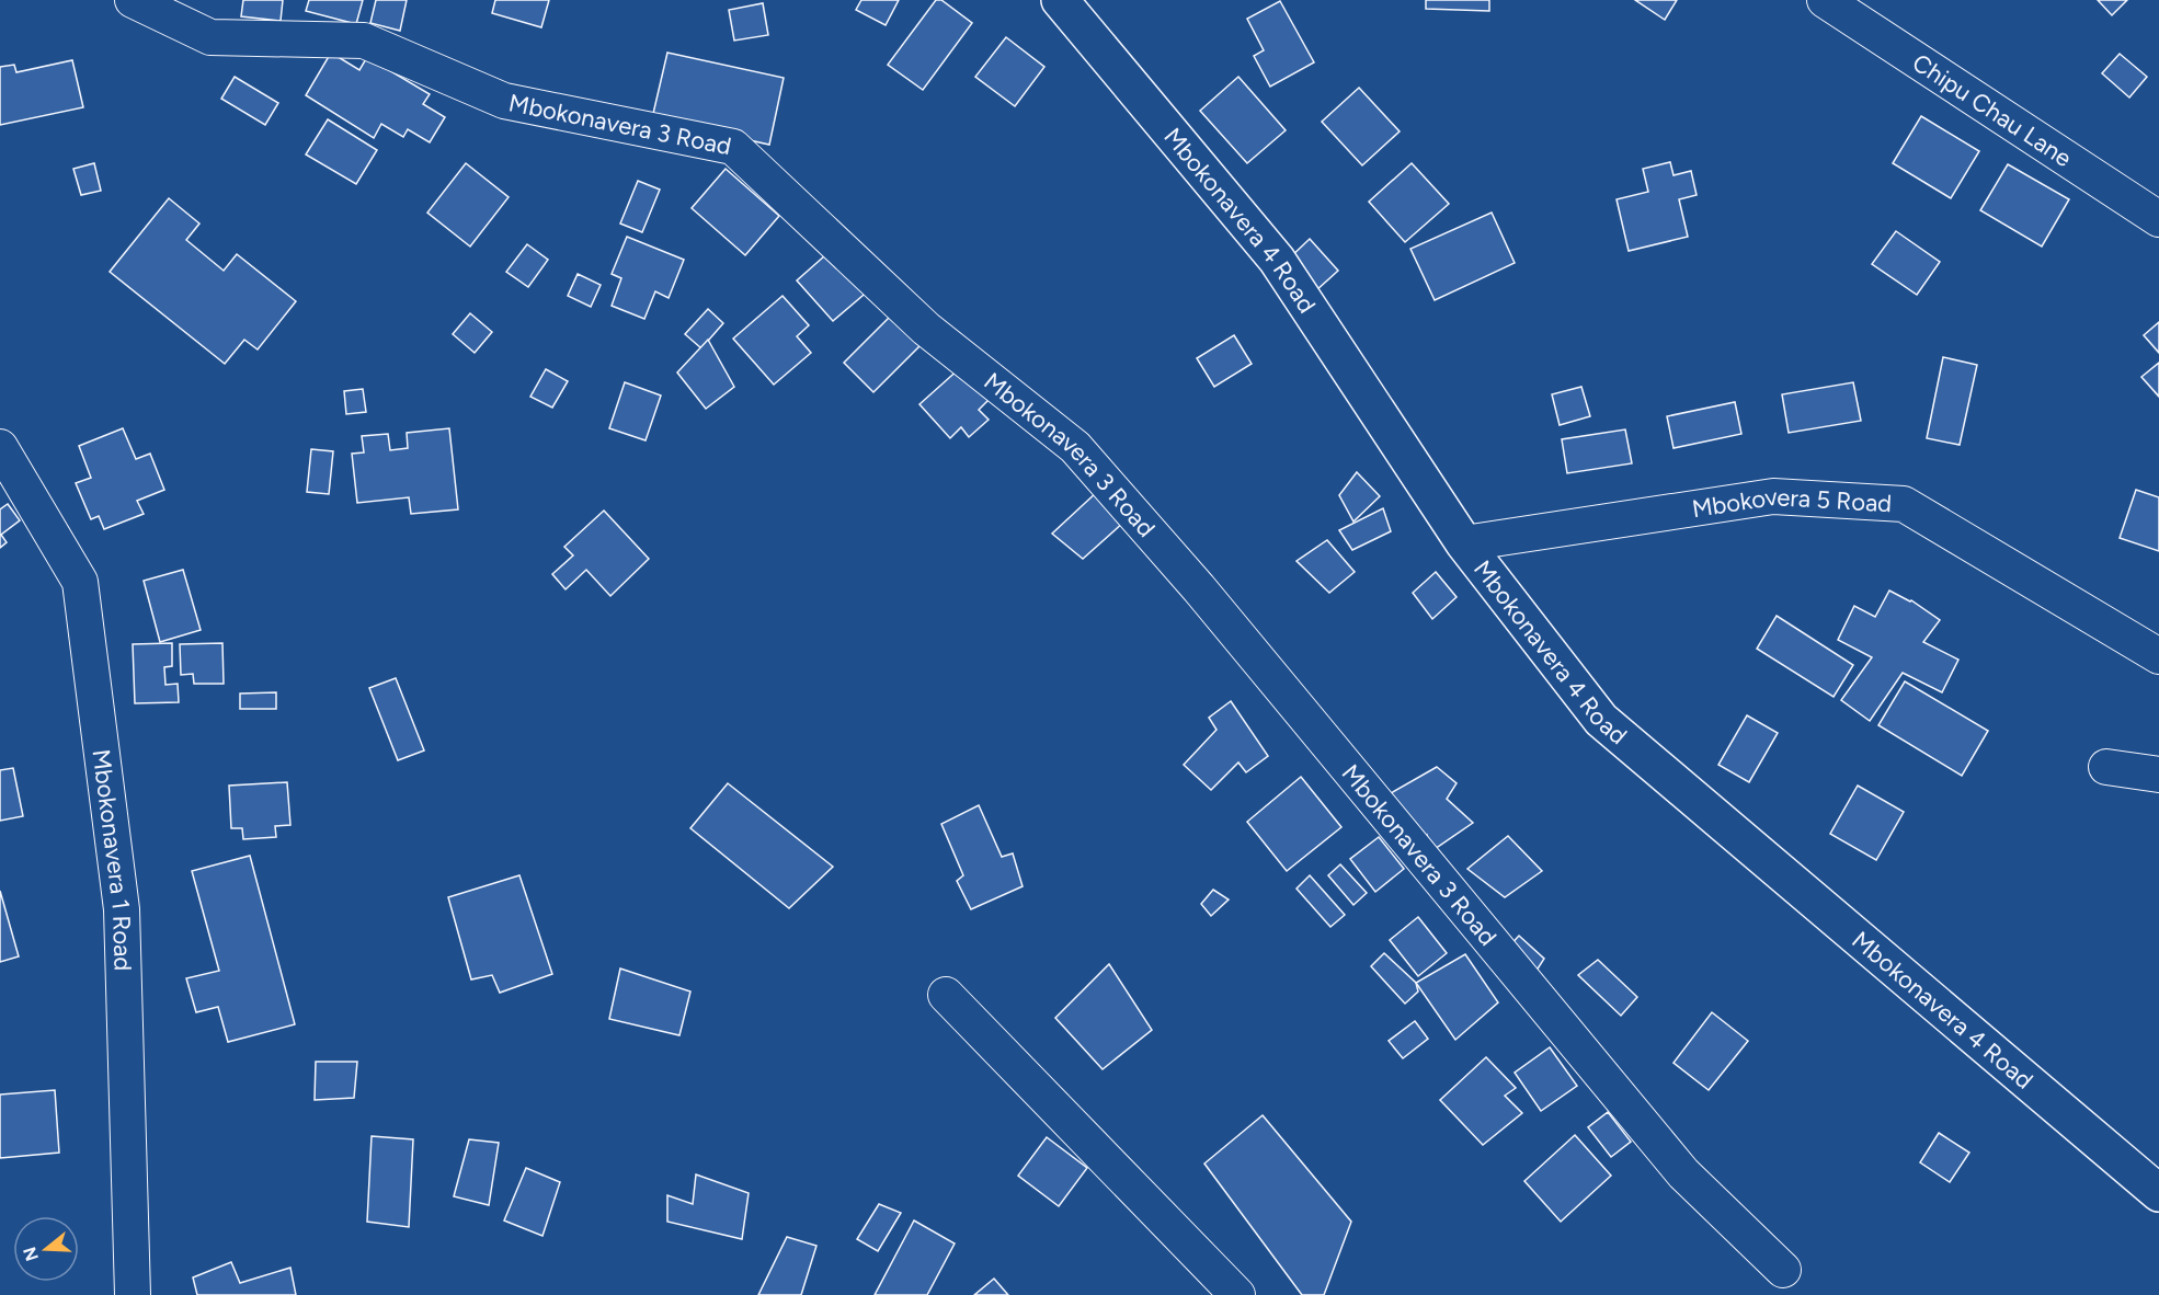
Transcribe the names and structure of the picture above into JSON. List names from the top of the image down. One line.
{"streets":{"street":["Chipu Chau Lane","Mbokonavera 3 Road","Mbokonavera 4 Road","Mbokovera 5 Road","Mbokonavera 1 Road"]},"crossings":[["Mbokonavera 4 Road","Mbokovera 5 Road"]],"north":"left"}
